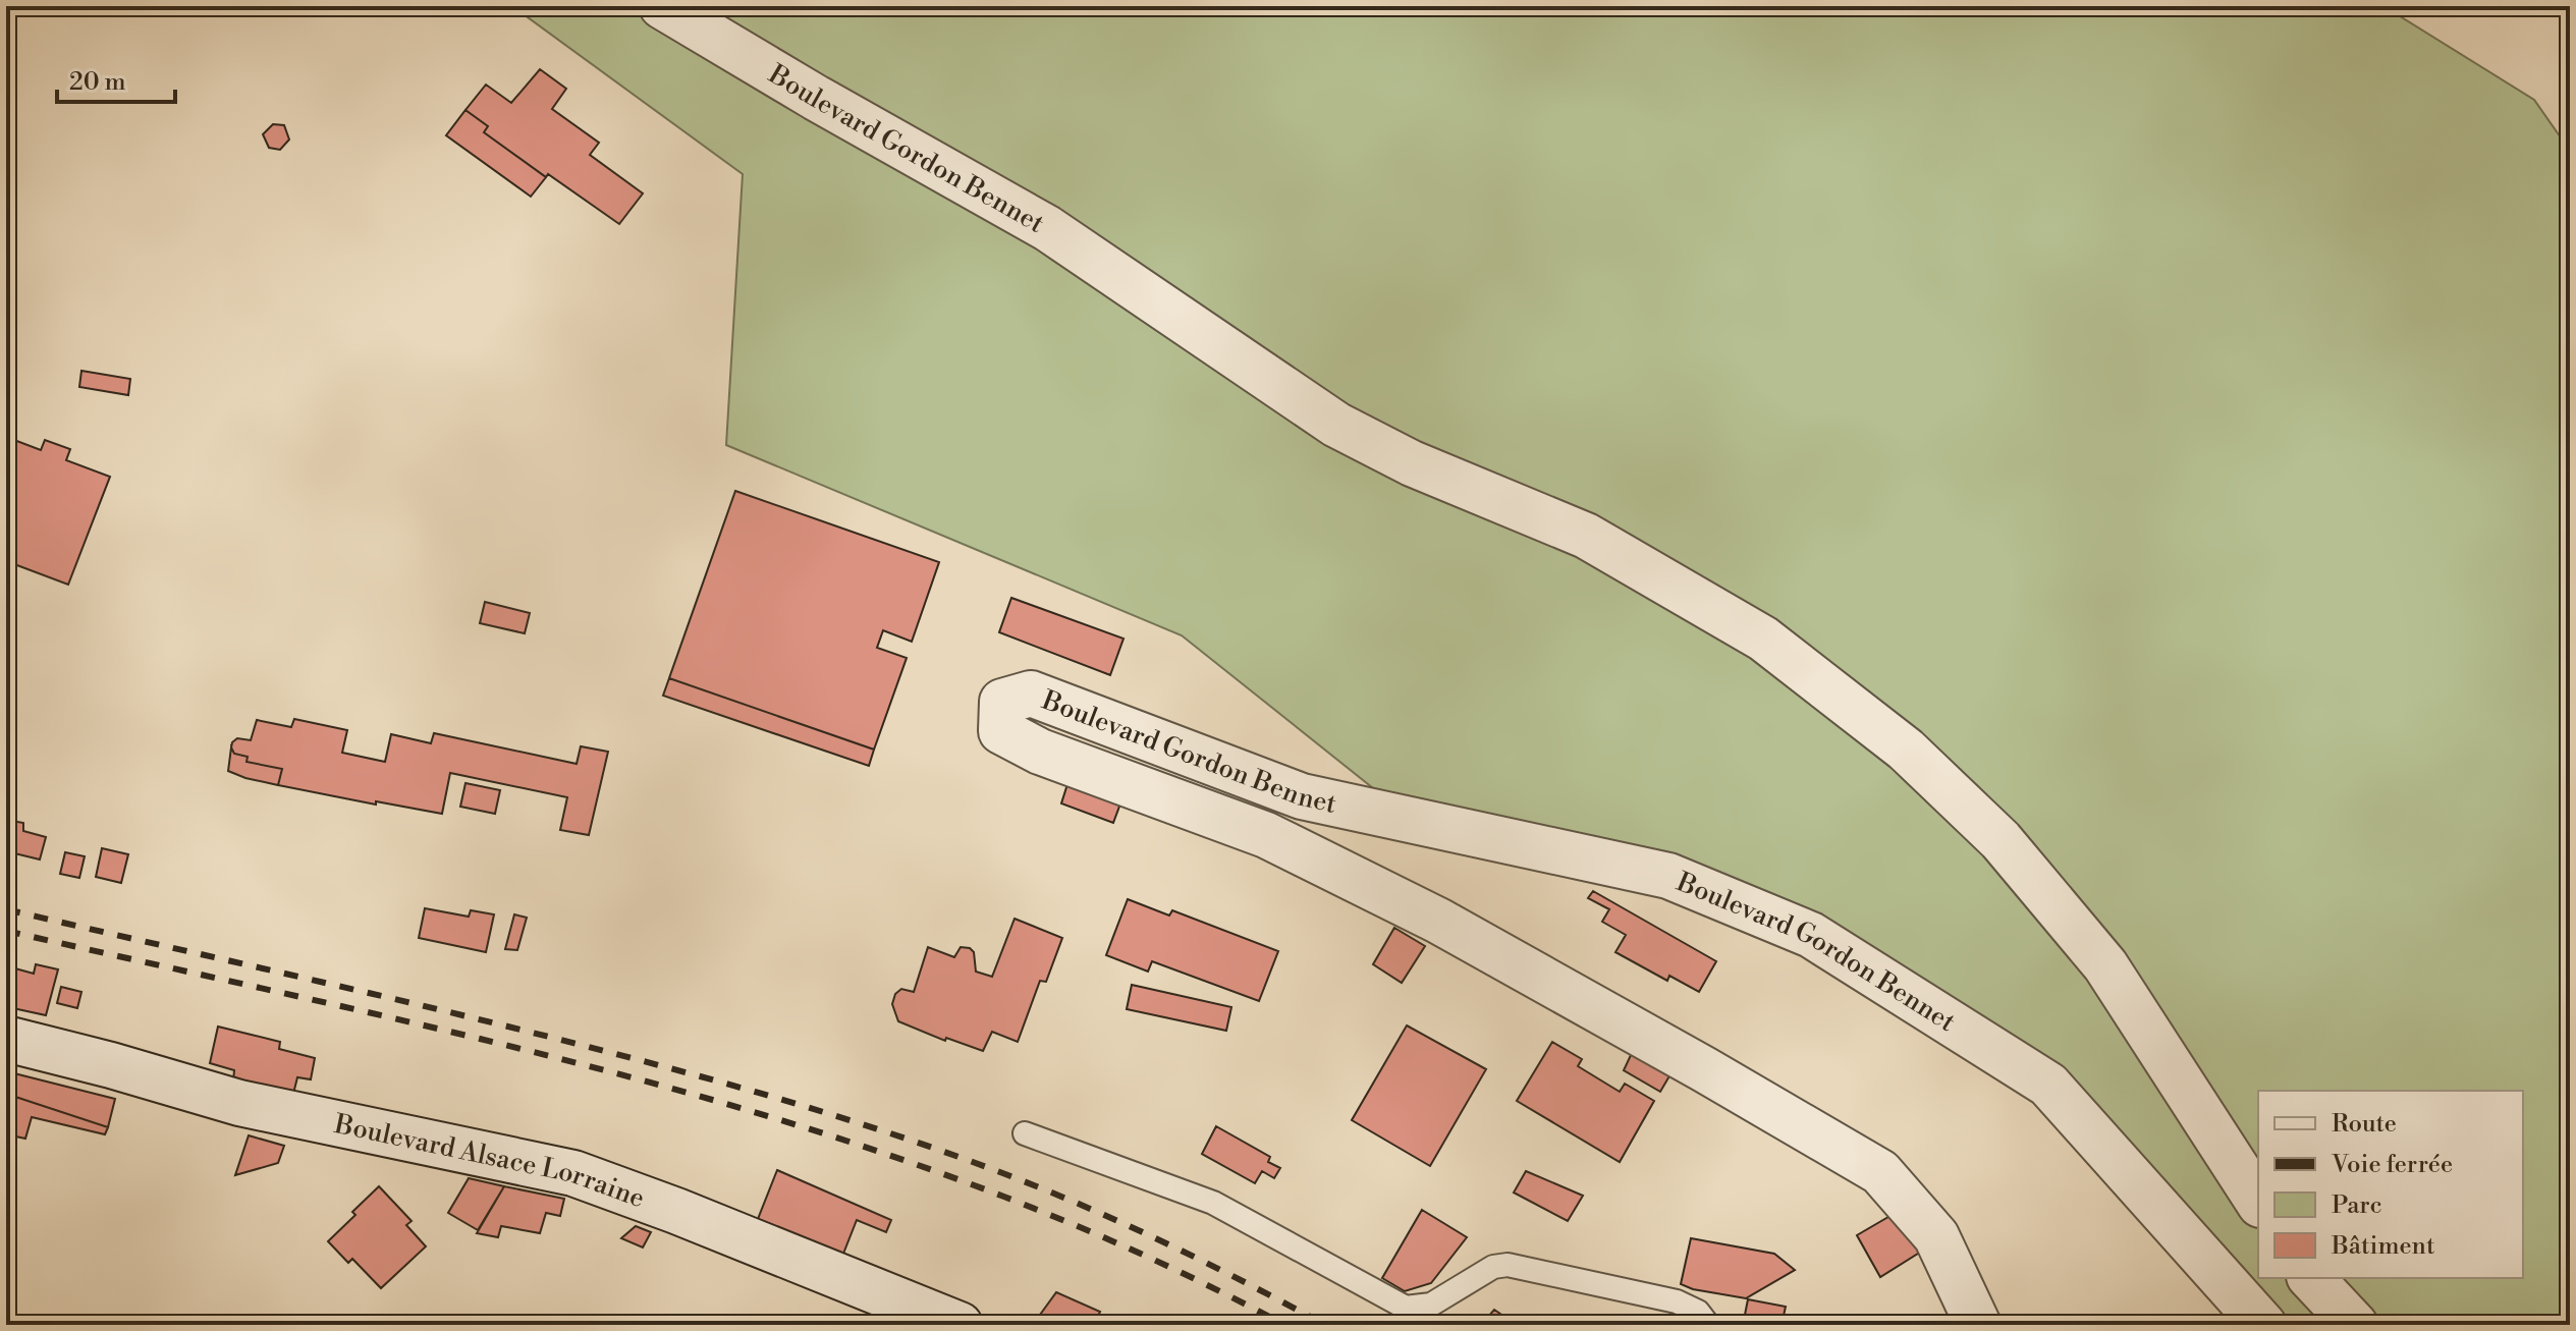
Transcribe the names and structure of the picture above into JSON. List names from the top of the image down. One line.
{"streets":{"street":["Boulevard Gordon Bennet","Boulevard Alsace Lorraine"]},"legend":["Route","Voie ferrée","Parc","Bâtiment"],"scale_bar":"20 m"}
